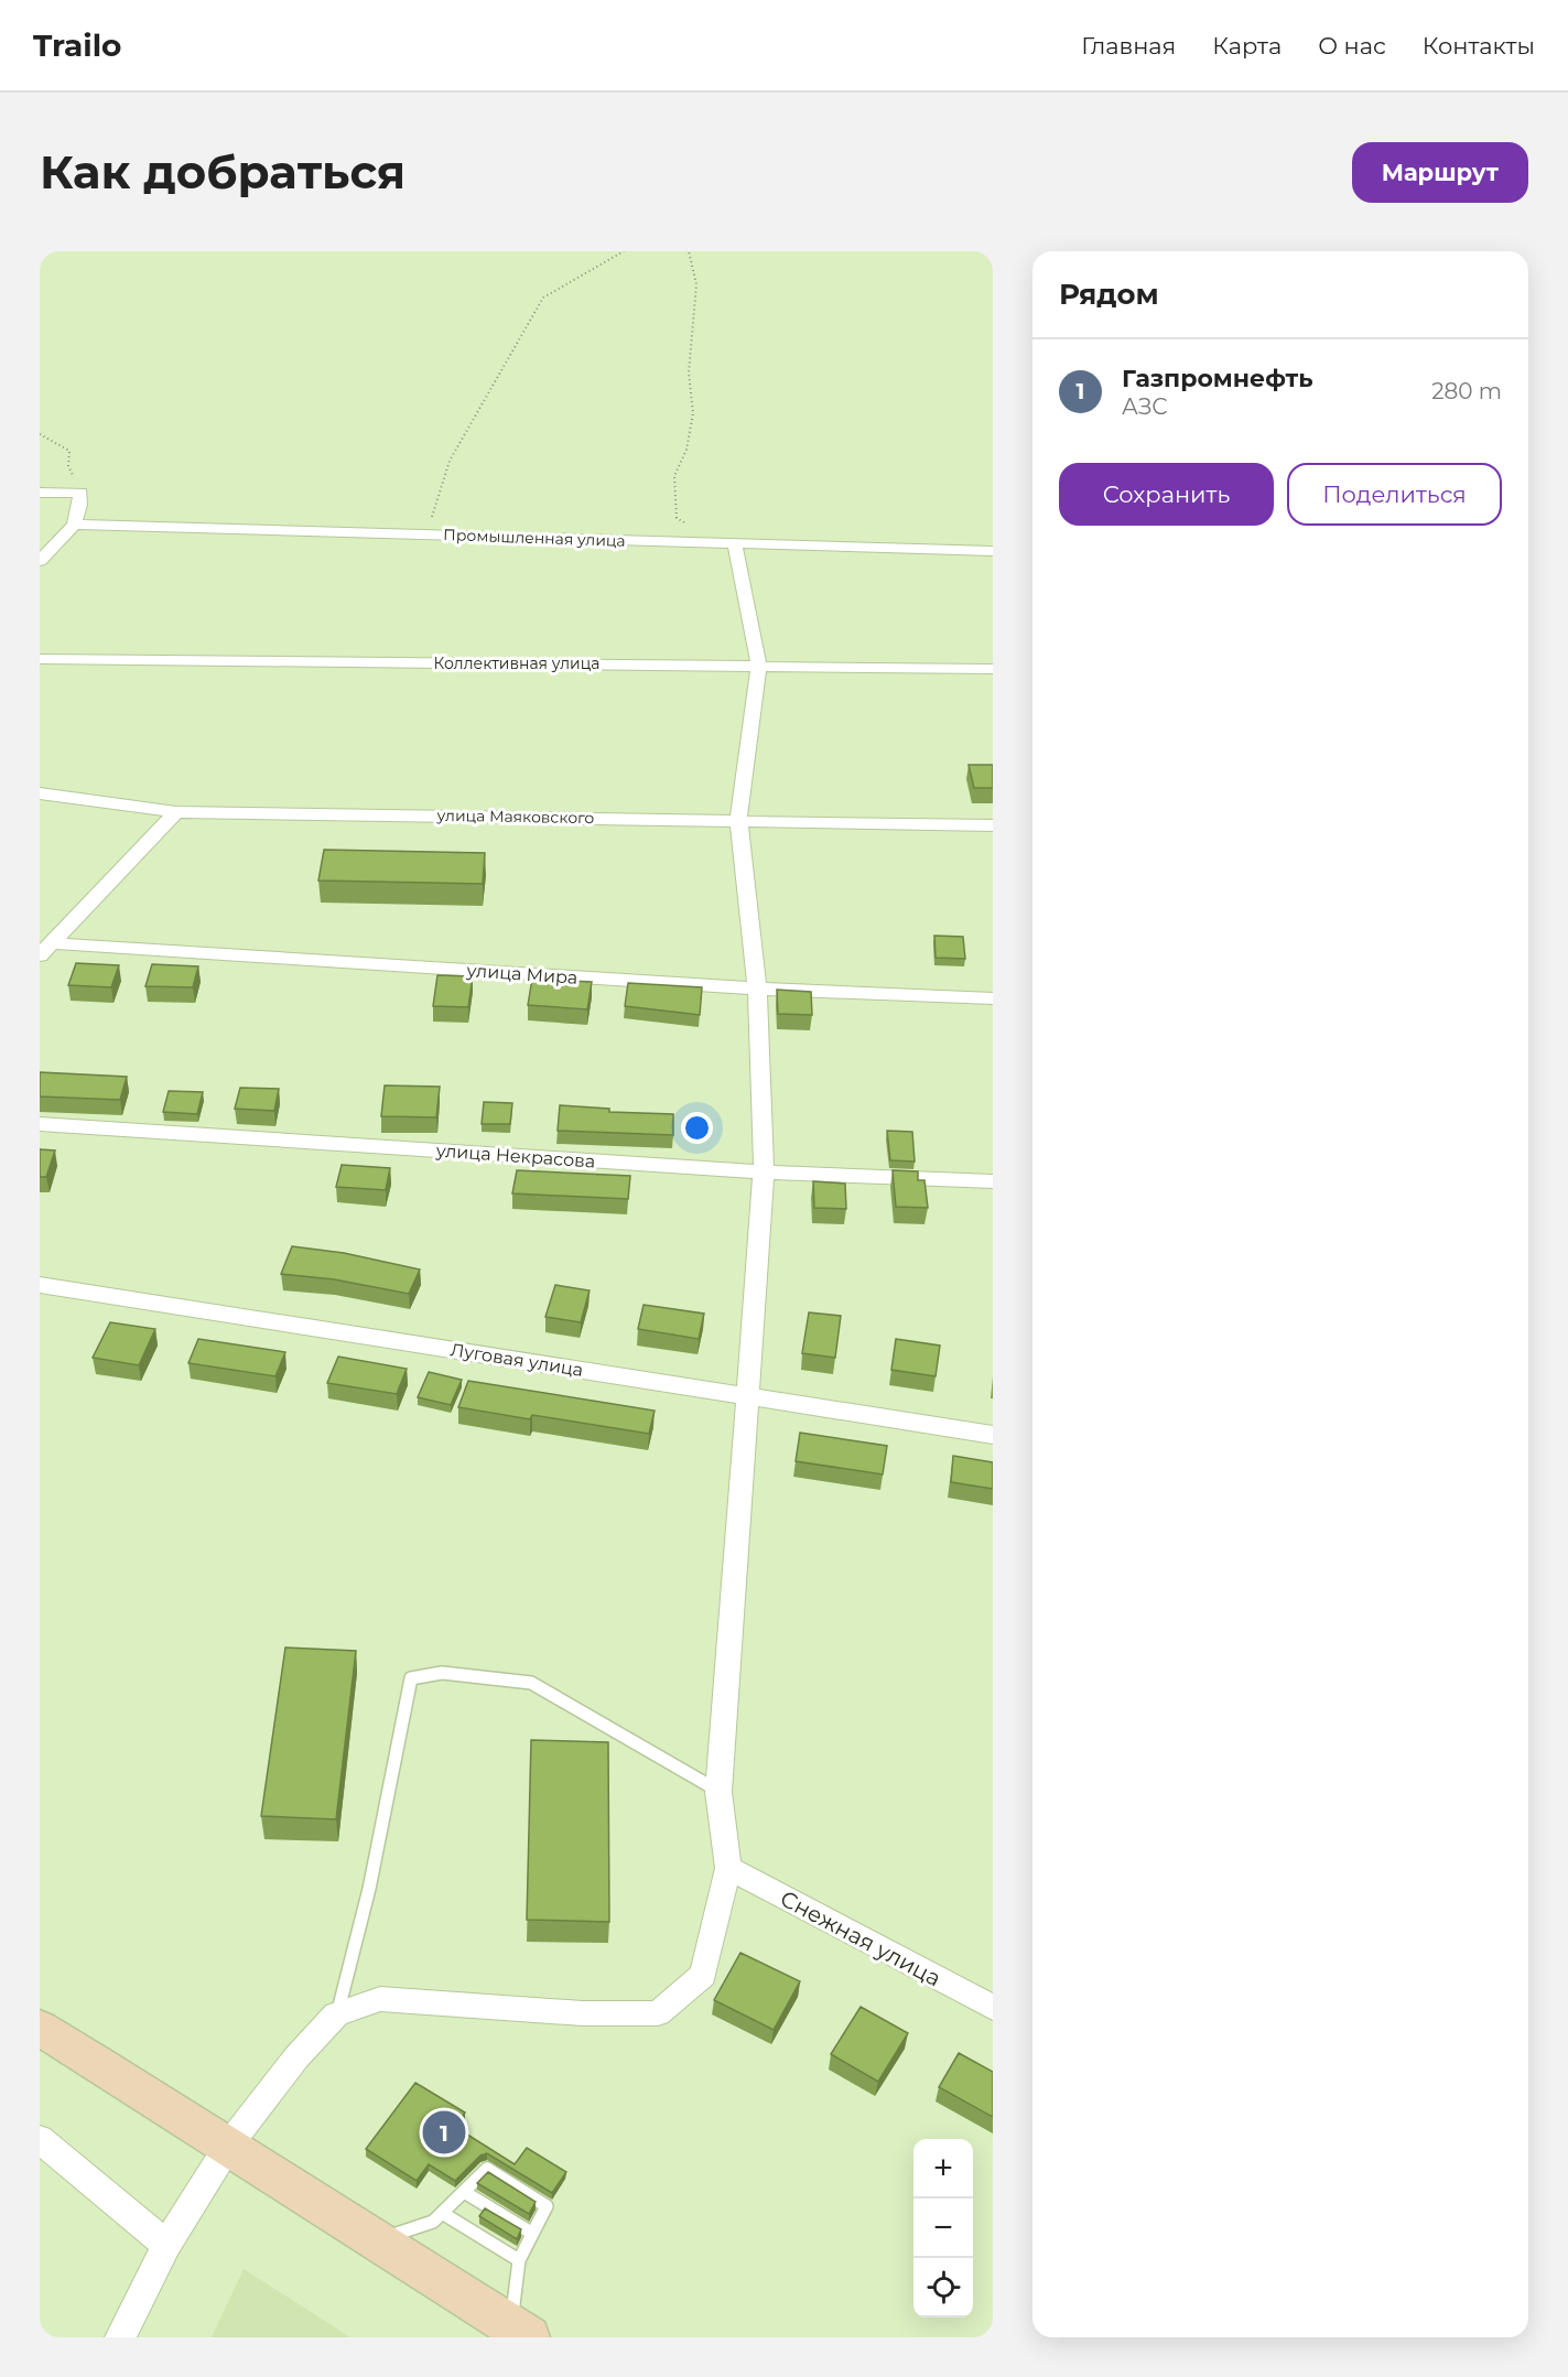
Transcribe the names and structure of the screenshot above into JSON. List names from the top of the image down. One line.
{"streets":{"street":["Промышленная улица","Коллективная улица","улица Маяковского","улица Мира","улица Некрасова","Луговая улица","Снежная улица"]},"page":{"header":"Trailo","nav":["Главная","Карта","О нас","Контакты"],"buttons":["Маршрут",["Сохранить","Поделиться"]],"title":"Как добраться","heading":"Рядом","list":[{"mark":"1","name":"Газпромнефть","note":"АЗС","value":"280 m"}],"pins":"1","map_buttons":["+","−"]}}
